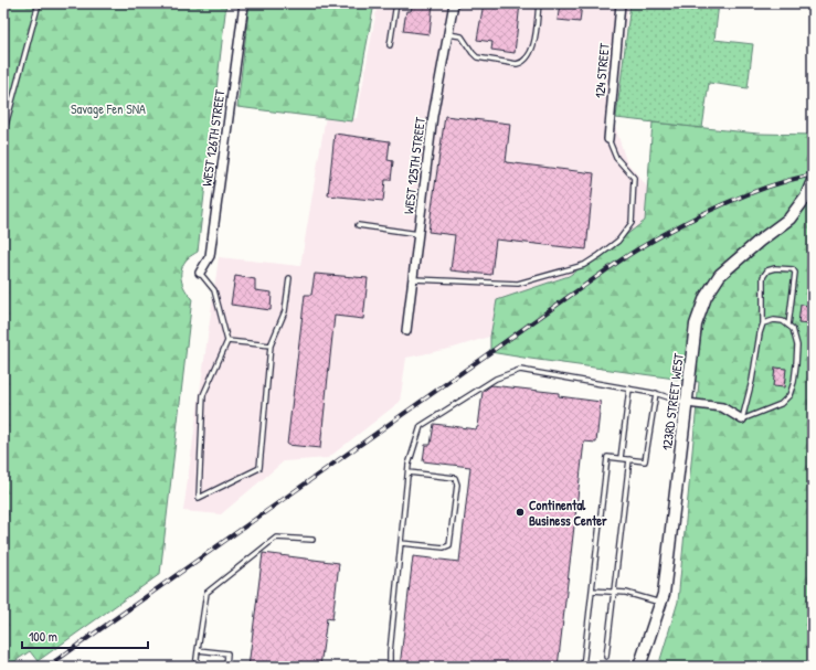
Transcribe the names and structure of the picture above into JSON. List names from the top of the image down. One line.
{"streets":{"street":["124 STREET","WEST 126TH STREET","WEST 125TH STREET","123RD STREET WEST"]},"parks":["Savage Fen SNA"],"places":["Continental Business Center"],"scale_bar":"100 m"}
